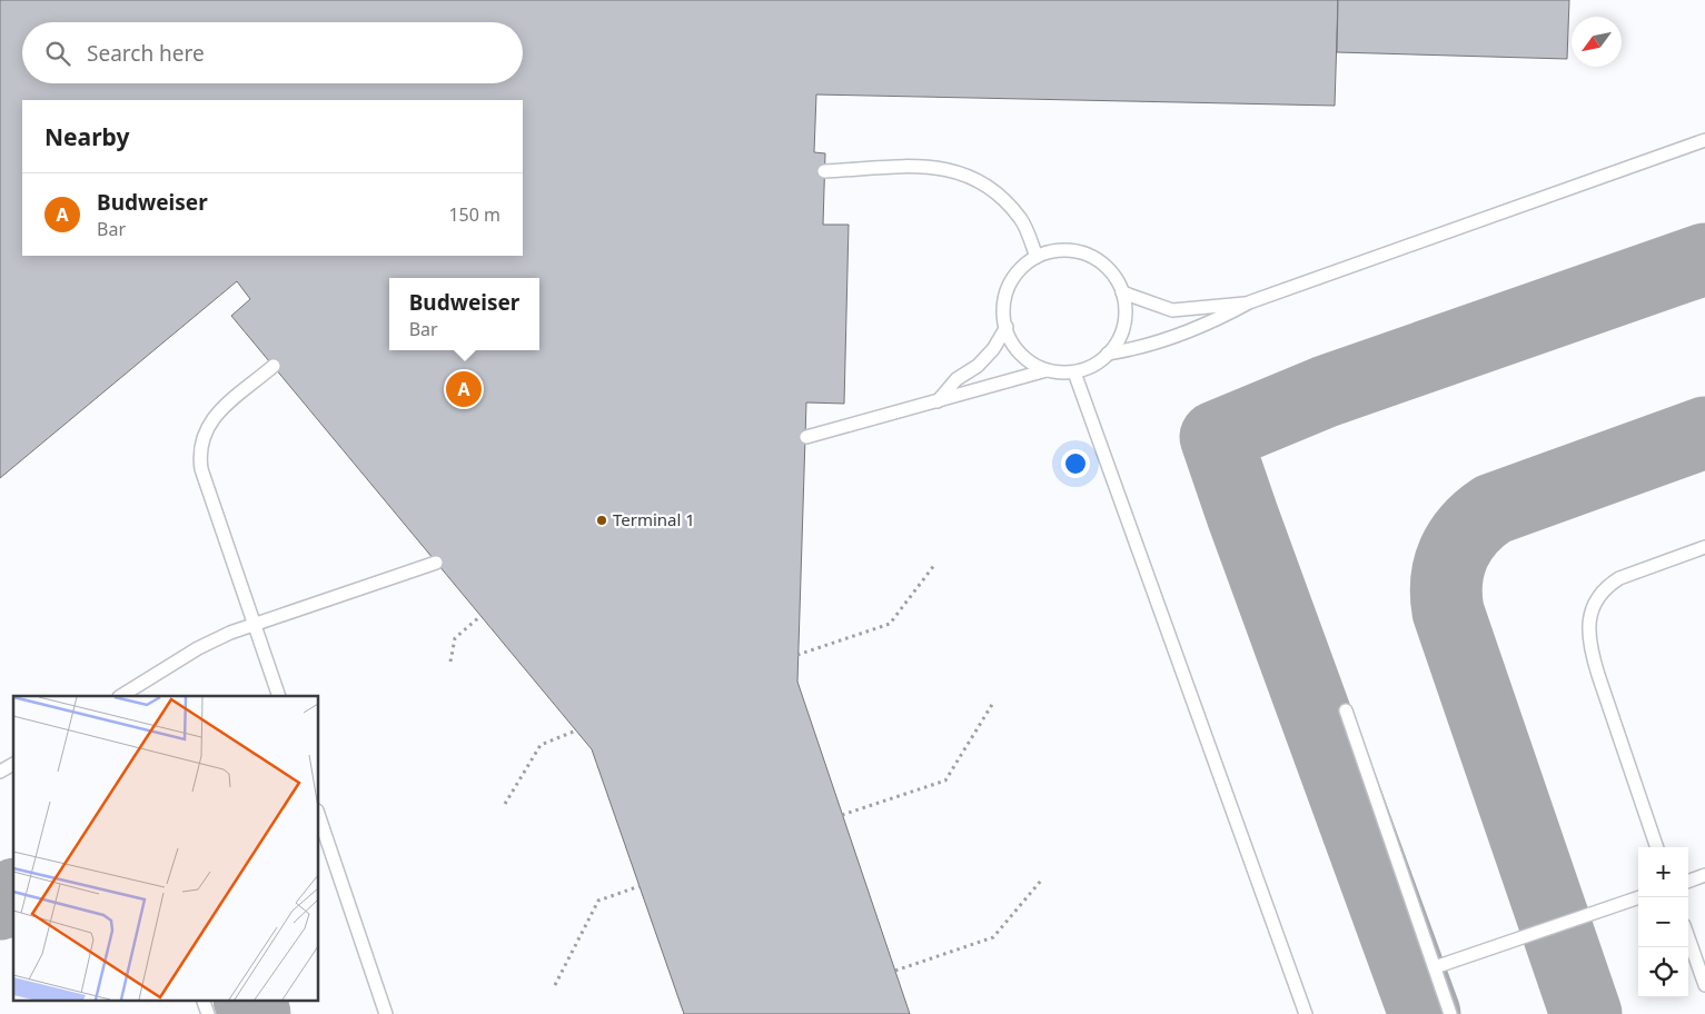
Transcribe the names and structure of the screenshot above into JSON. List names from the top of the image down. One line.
{"places":["Terminal 1"],"north":"bottom left","page":{"search":"Search here","heading":"Nearby","list":[{"mark":"A","name":"Budweiser","note":"Bar","value":"150 m"}],"popup":["Budweiser","Bar"],"pins":"A","map_buttons":["+","−"]}}
